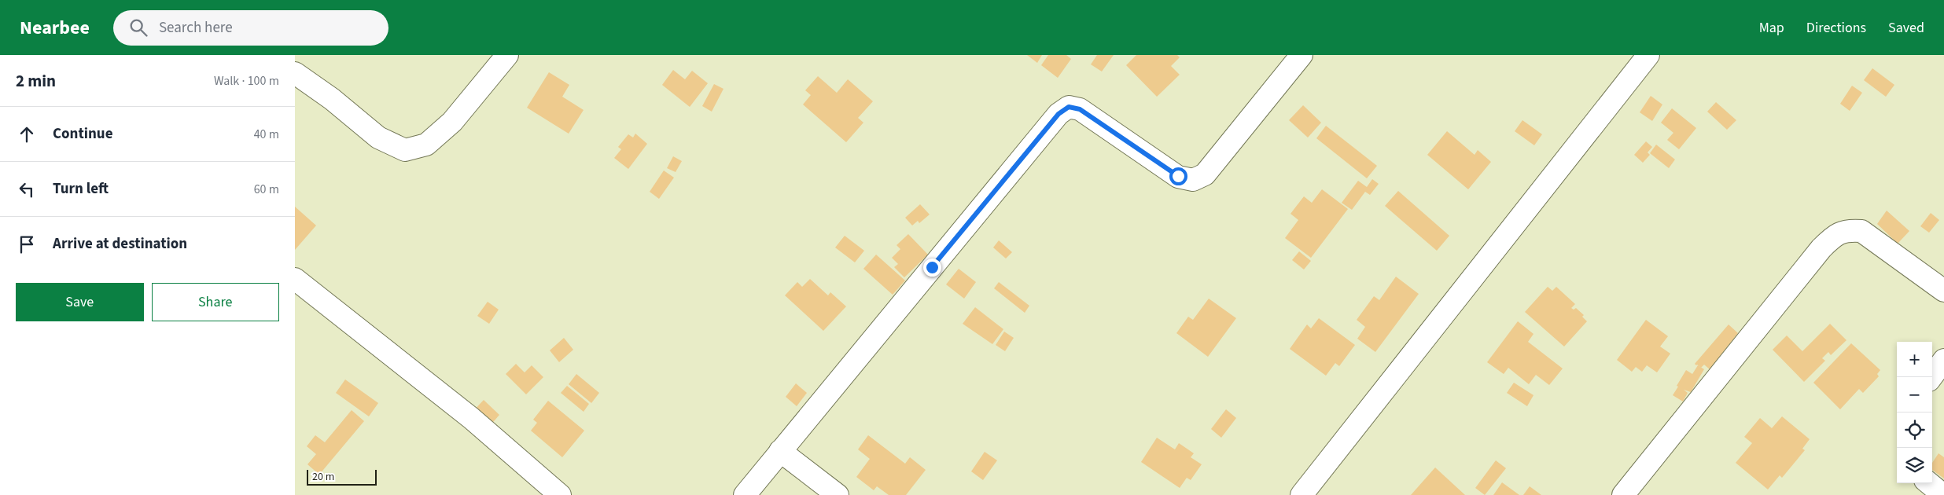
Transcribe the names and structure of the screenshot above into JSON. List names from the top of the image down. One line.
{"scale_bar":"20 m","page":{"header":"Nearbee","search":"Search here","nav":["Map","Directions","Saved"],"heading":["2 min","Walk · 100 m"],"list":[["Continue","40 m"],["Turn left","60 m"],"Arrive at destination"],"buttons":["Save","Share"],"map_buttons":["+","−"],"scale":"20 m"}}
